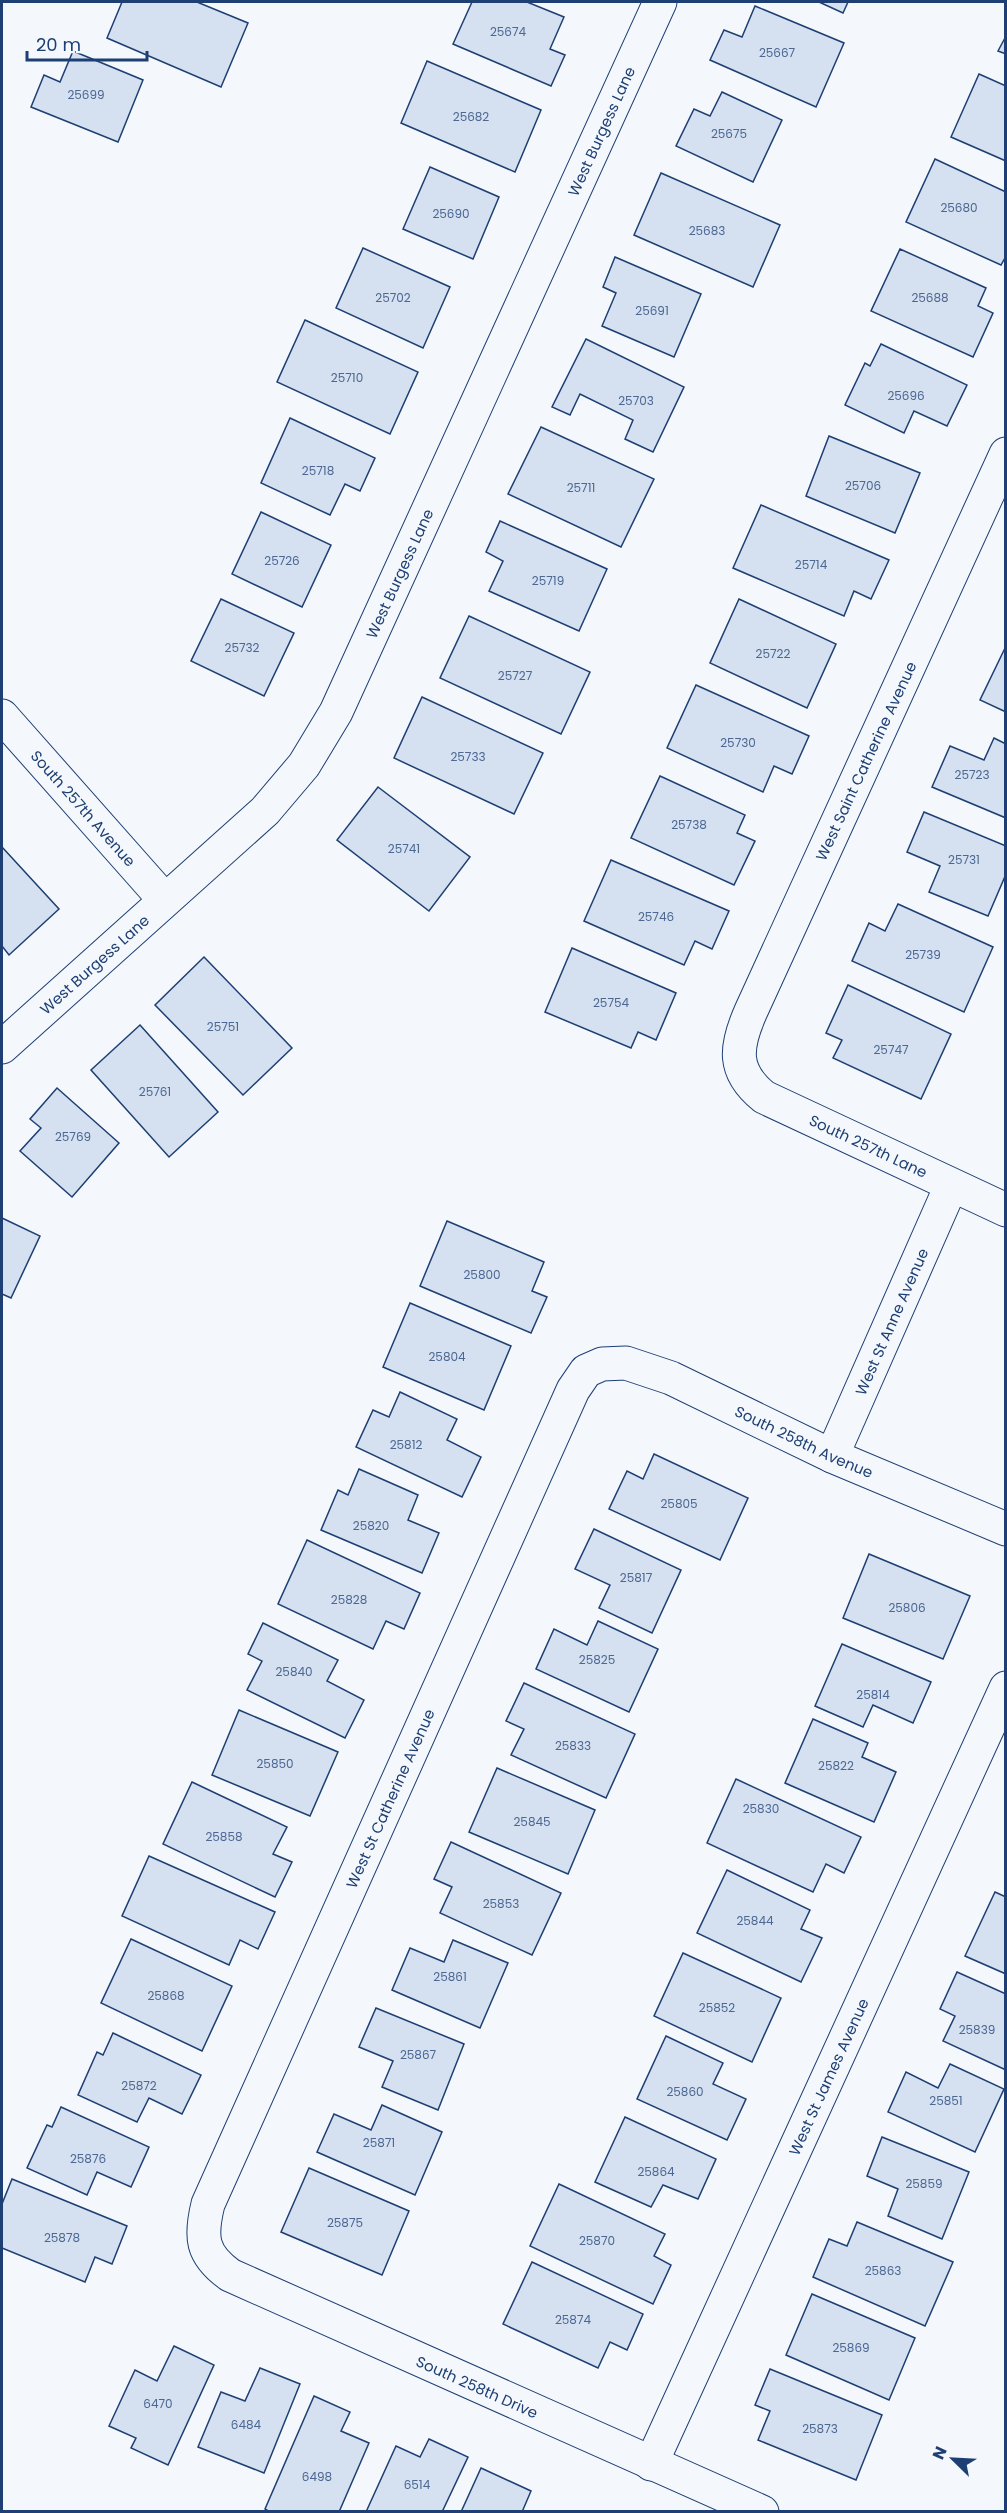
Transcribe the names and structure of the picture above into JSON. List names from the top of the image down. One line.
{"streets":{"street":["West Burgess Lane","West Saint Catherine Avenue","South 257th Avenue","South 257th Lane","West St Anne Avenue","South 258th Avenue","West St Catherine Avenue","West St James Avenue","South 258th Drive"]},"crossings":[["West Burgess Lane","South 257th Avenue"],["West Saint Catherine Avenue","South 257th Lane"],["South 257th Lane","West St Anne Avenue"],["West St Anne Avenue","South 258th Avenue"],["South 258th Avenue","West St Catherine Avenue"],["West St Catherine Avenue","South 258th Drive"],["West St James Avenue","South 258th Drive"]],"house_numbers":["25674","25667","25699","25682","25675","25680","25690","25683","25702","25688","25691","25710","25696","25703","25718","25706","25711","25726","25714","25719","25732","25722","25727","25730","25733","25723","25738","25741","25731","25746","25739","25754","25751","25747","25761","25769","25800","25804","25812","25805","25820","25817","25828","25806","25825","25840","25814","25833","25850","25822","25830","25845","25858","25853","25844","25861","25868","25852","25839","25867","25872","25860","25851","25871","25876","25864","25859","25875","25878","25870","25863","25874","25869","6470","6484","25873","6498","6514"],"scale_bar":"20 m","north":"top left"}
